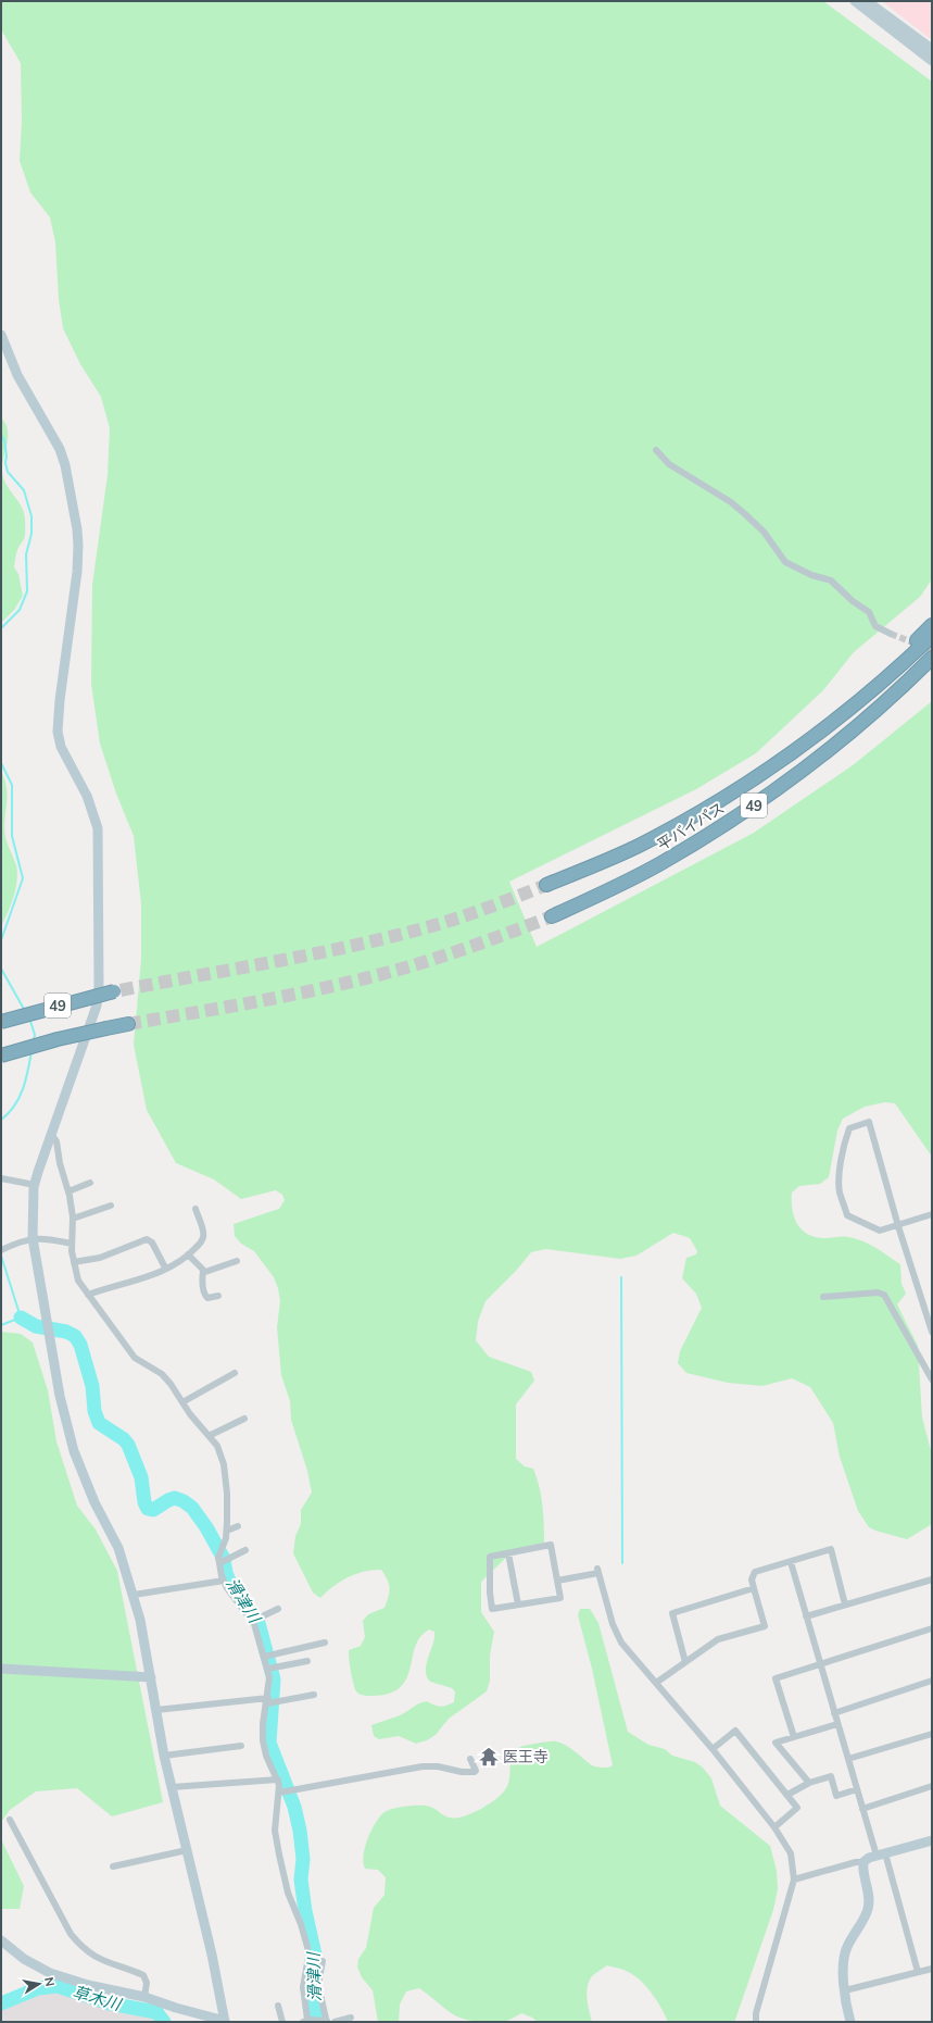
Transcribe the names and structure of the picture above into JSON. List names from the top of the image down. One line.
{"streets":{"highway":["49","平バイパス"]},"water":["滑津川","草木川"],"places":{"temple":["医王寺"]},"north":"right"}
